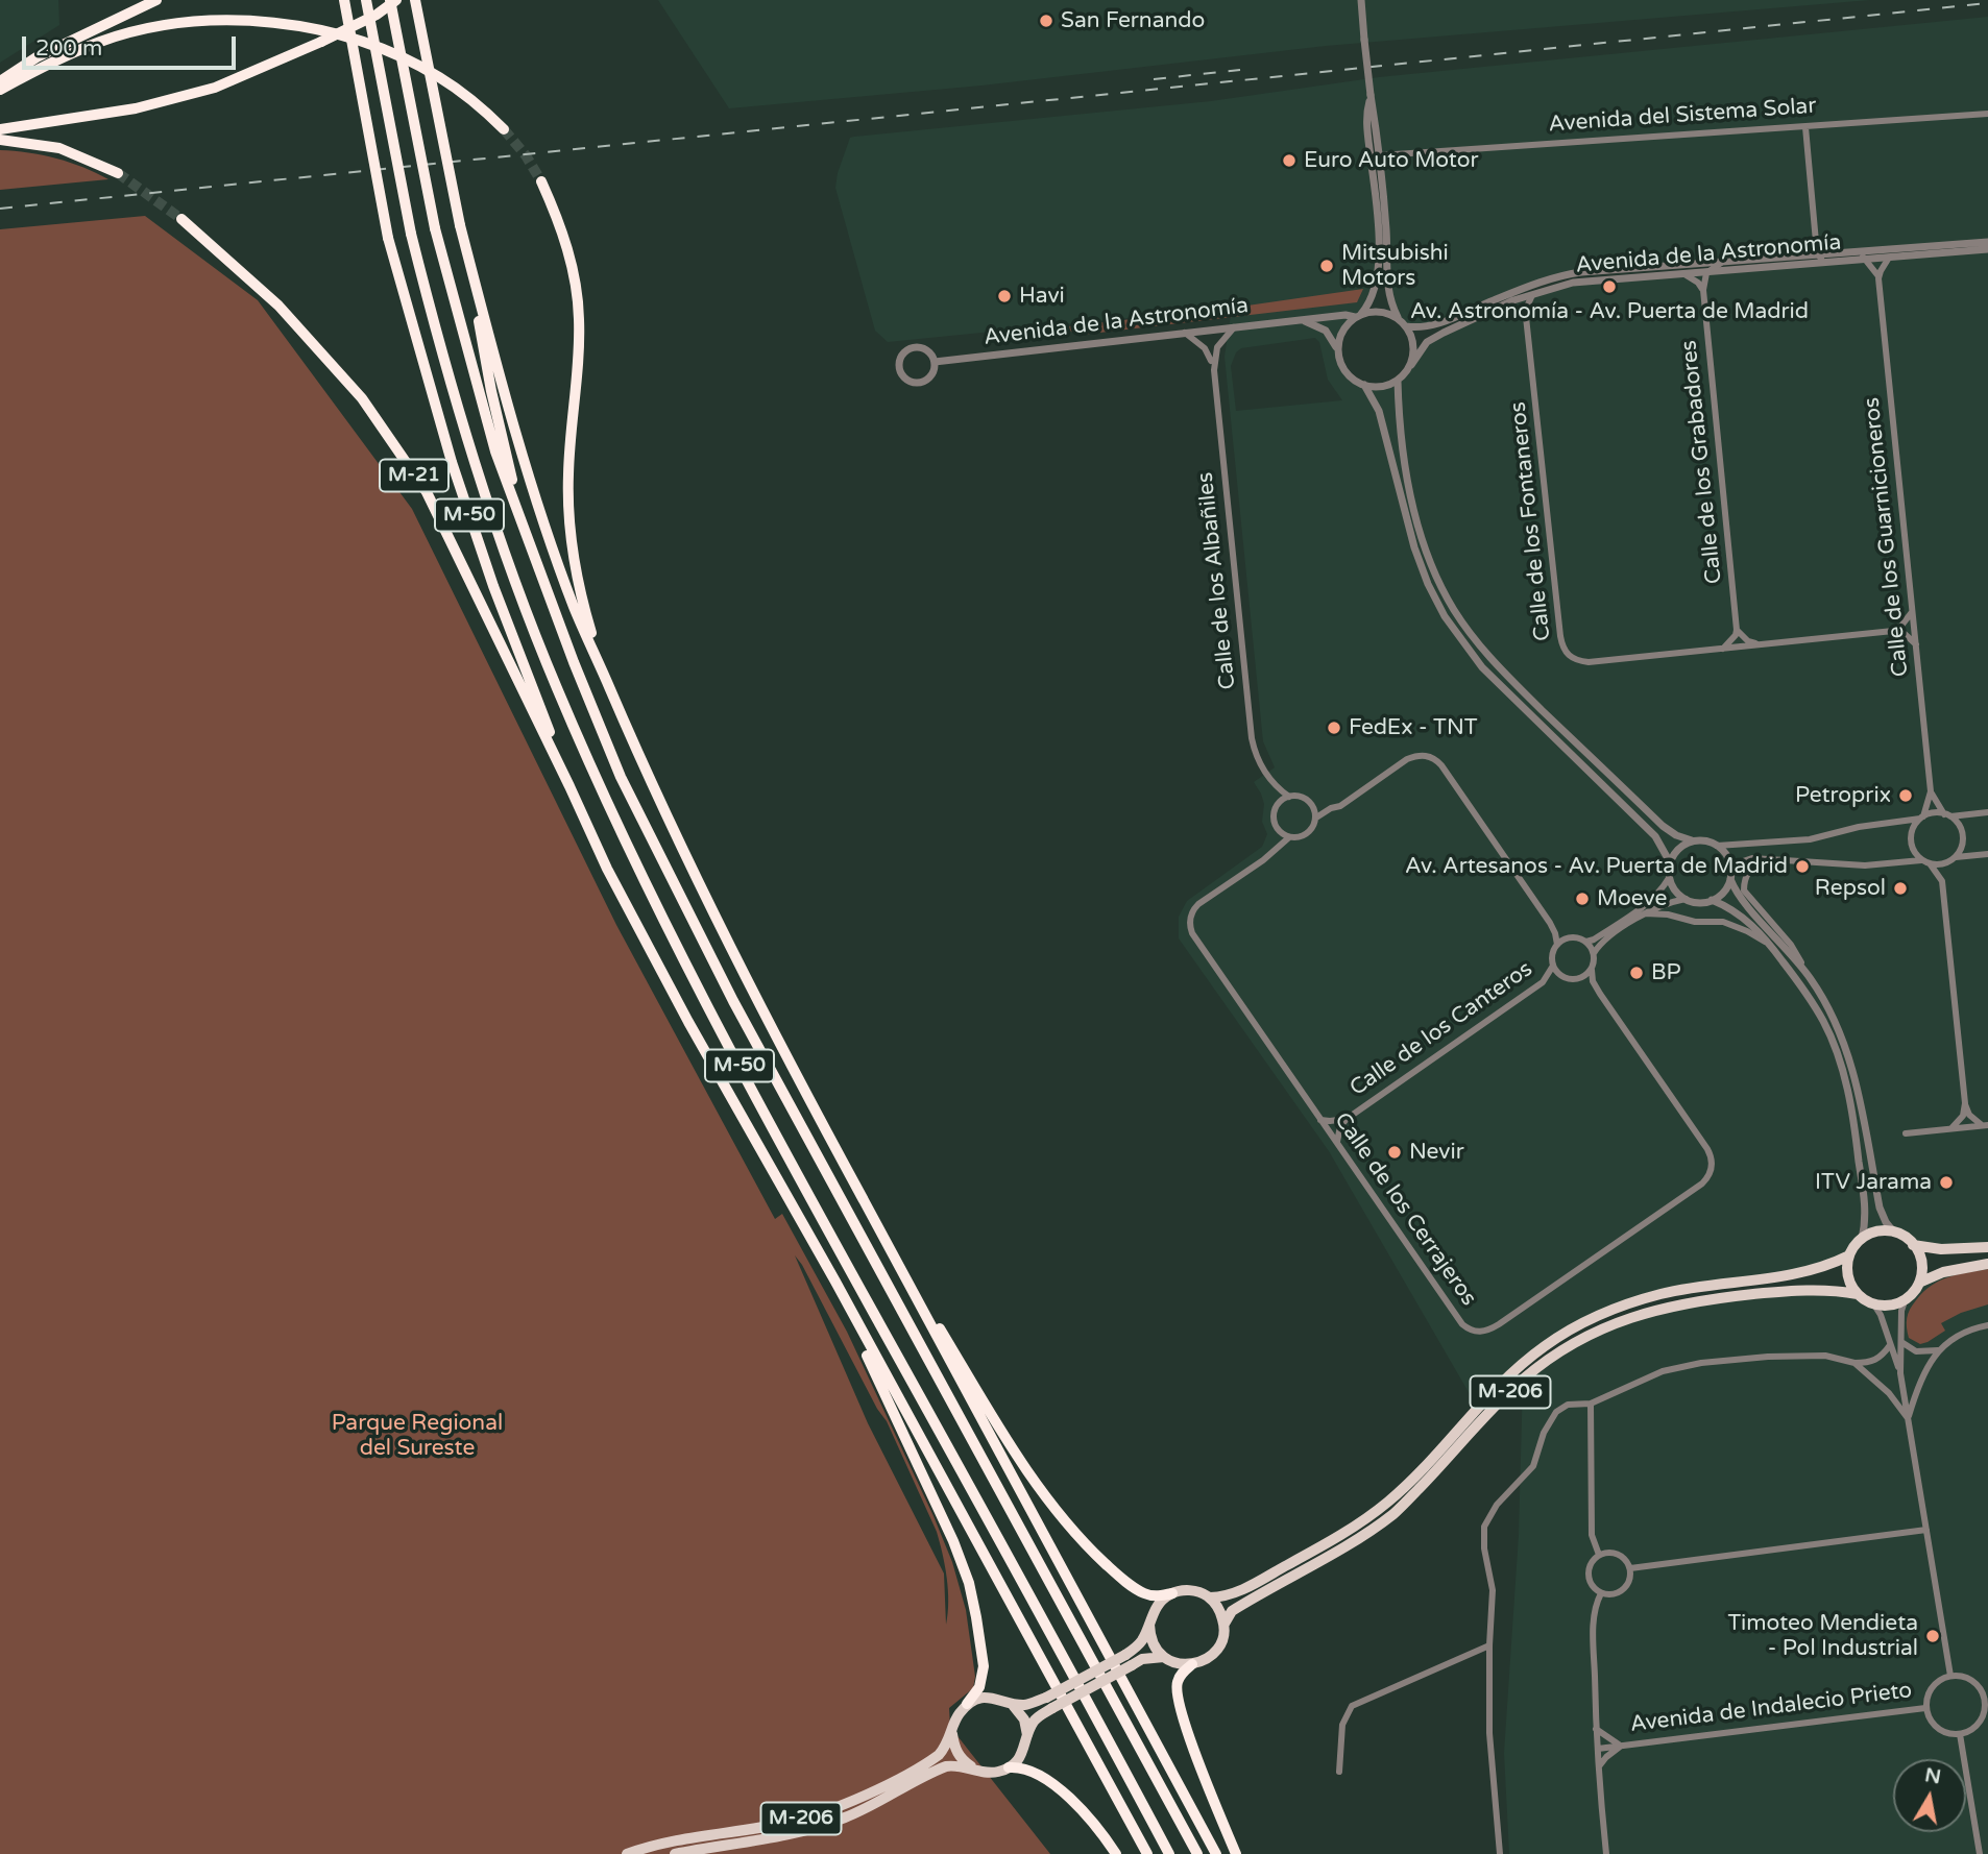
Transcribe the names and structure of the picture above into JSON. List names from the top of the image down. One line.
{"streets":{"highway":["M-21","M-50"],"main road":["M-206"],"street":["Avenida del Sistema Solar","Avenida de la Astronomía","Calle de los Grabadores","Calle de los Fontaneros","Calle de los Guarnicioneros","Calle de los Albañiles","Calle de los Canteros","Calle de los Cerrajeros","Avenida de Indalecio Prieto"]},"crossings":[["Avenida de la Astronomía","Calle de los Grabadores"],["Avenida de la Astronomía","Calle de los Fontaneros"],["Avenida de la Astronomía","Calle de los Guarnicioneros"],["Avenida de la Astronomía","Calle de los Albañiles"],["M-21","M-50"],["Calle de los Albañiles","Calle de los Cerrajeros"],["Calle de los Canteros","Calle de los Cerrajeros"]],"parks":["Parque Regional del Sureste"],"places":["San Fernando","Euro Auto Motor","Mitsubishi Motors","Av. Astronomía - Av. Puerta de Madrid","Havi","FedEx - TNT","Petroprix","Av. Artesanos - Av. Puerta de Madrid","Repsol","Moeve","BP","Nevir","ITV Jarama","Timoteo Mendieta - Pol Industrial"],"scale_bar":"200 m","north":"top"}
